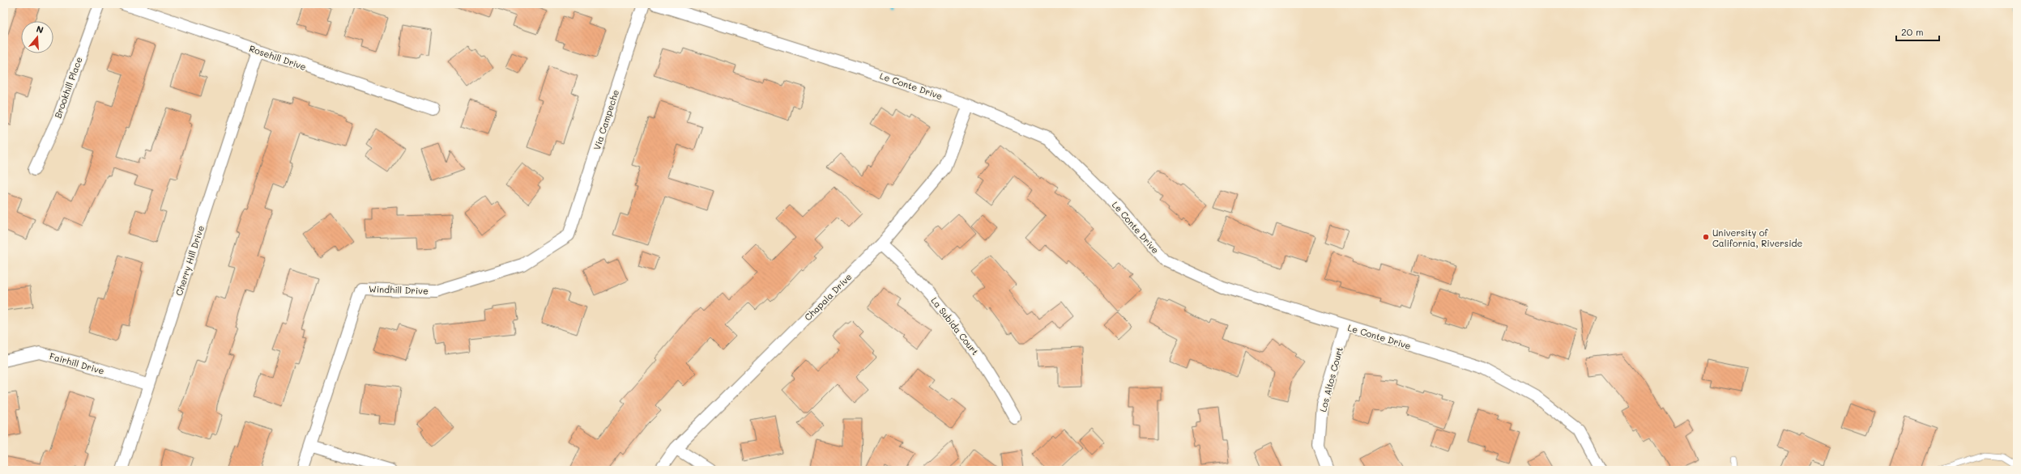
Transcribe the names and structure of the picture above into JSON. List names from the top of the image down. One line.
{"streets":{"street":["Rosehill Drive","Le Conte Drive","Brookhill Place","Via Campeche","Cherry Hill Drive","Windhill Drive","Chapala Drive","La Subida Court","Fairhill Drive","Los Altos Court"]},"crossings":[["Rosehill Drive","Cherry Hill Drive"],["Le Conte Drive","Chapala Drive"],["Le Conte Drive","Los Altos Court"],["Via Campeche","Windhill Drive"],["Cherry Hill Drive","Fairhill Drive"],["Chapala Drive","La Subida Court"]],"places":["University of California, Riverside"],"scale_bar":"20 m","north":"top"}
